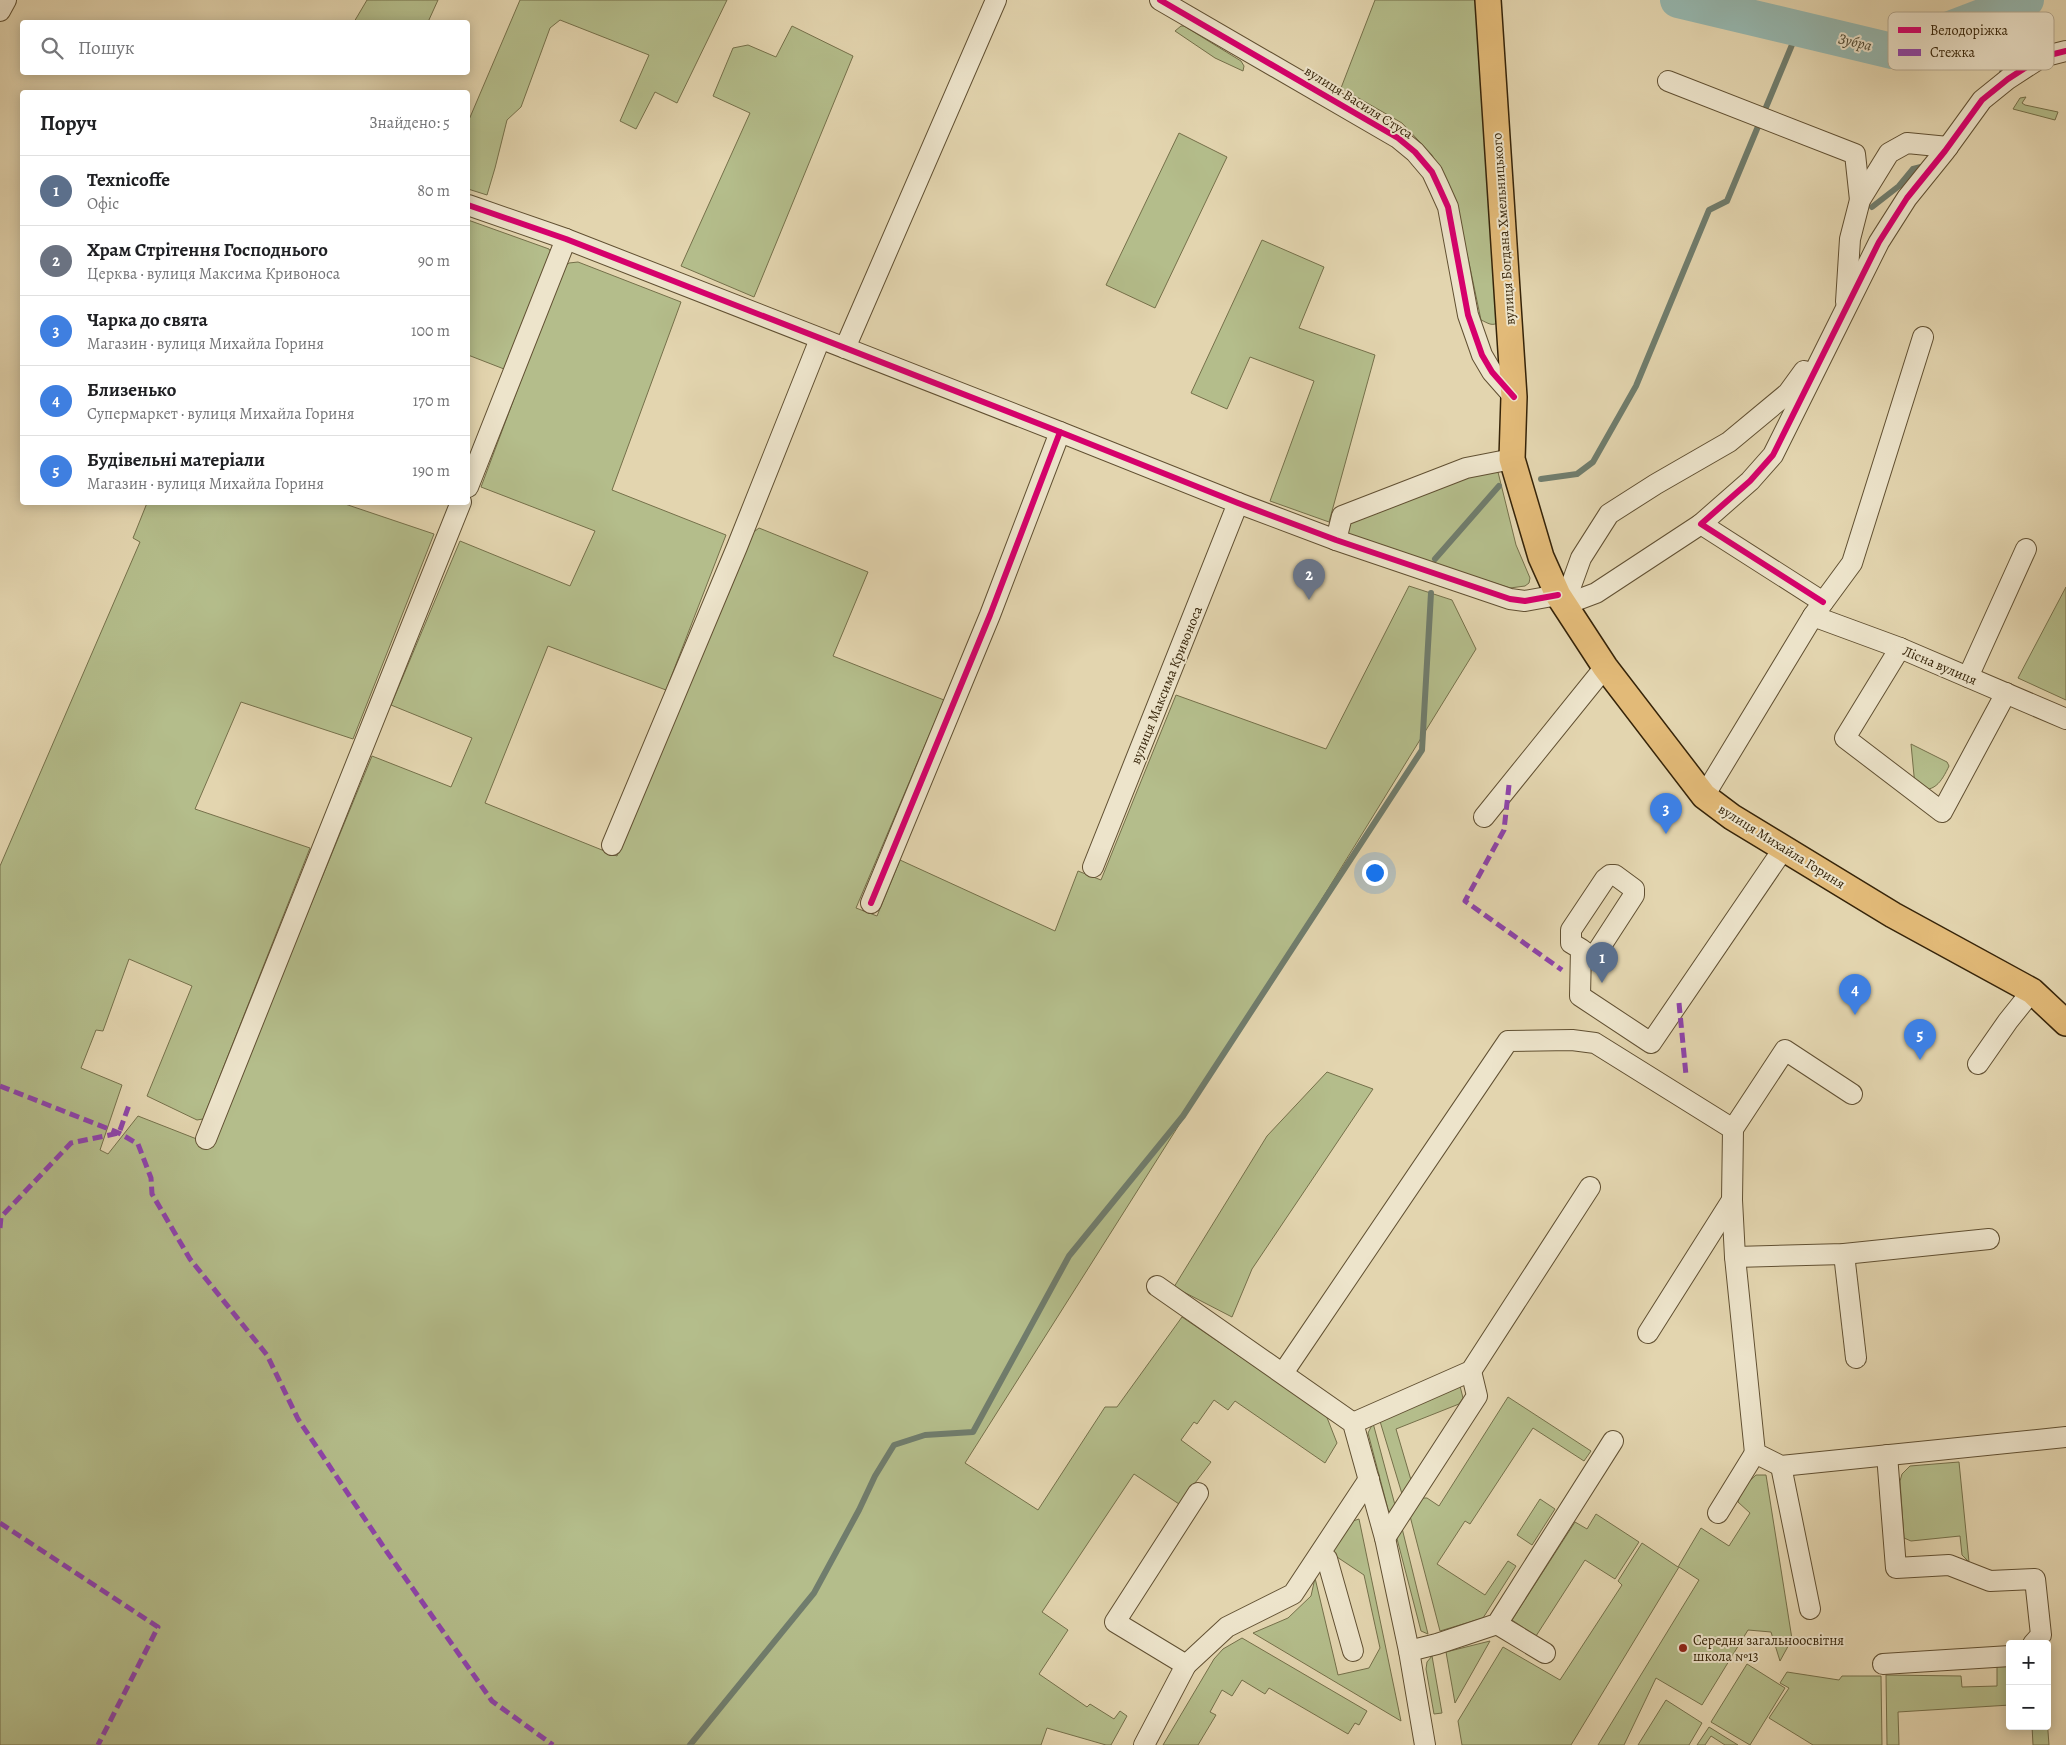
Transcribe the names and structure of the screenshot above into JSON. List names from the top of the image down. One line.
{"streets":{"main road":["вулиця Богдана Хмельницького","вулиця Михайла Гориня"],"street":["вулиця Василя Стуса","Лісна вулиця","вулиця Максима Кривоноса"]},"crossings":[["вулиця Василя Стуса","вулиця Богдана Хмельницького"],["вулиця Богдана Хмельницького","вулиця Михайла Гориня"]],"water":["Зубра"],"places":["Середня загальноосвітня школа №13"],"legend":["Велодоріжка","Стежка"],"page":{"search":"Пошук","heading":["Поруч","Знайдено: 5"],"list":[{"mark":"1","name":"Texnicoffe","note":"Офіс","value":"80 m"},{"mark":"2","name":"Храм Стрітення Господнього","note":"Церква · вулиця Максима Кривоноса","value":"90 m"},{"mark":"3","name":"Чарка до свята","note":"Магазин · вулиця Михайла Гориня","value":"100 m"},{"mark":"4","name":"Близенько","note":"Супермаркет · вулиця Михайла Гориня","value":"170 m"},{"mark":"5","name":"Будівельні матеріали","note":"Магазин · вулиця Михайла Гориня","value":"190 m"}],"pins":["2","3","1","4","5"],"map_buttons":["+","−"]}}
